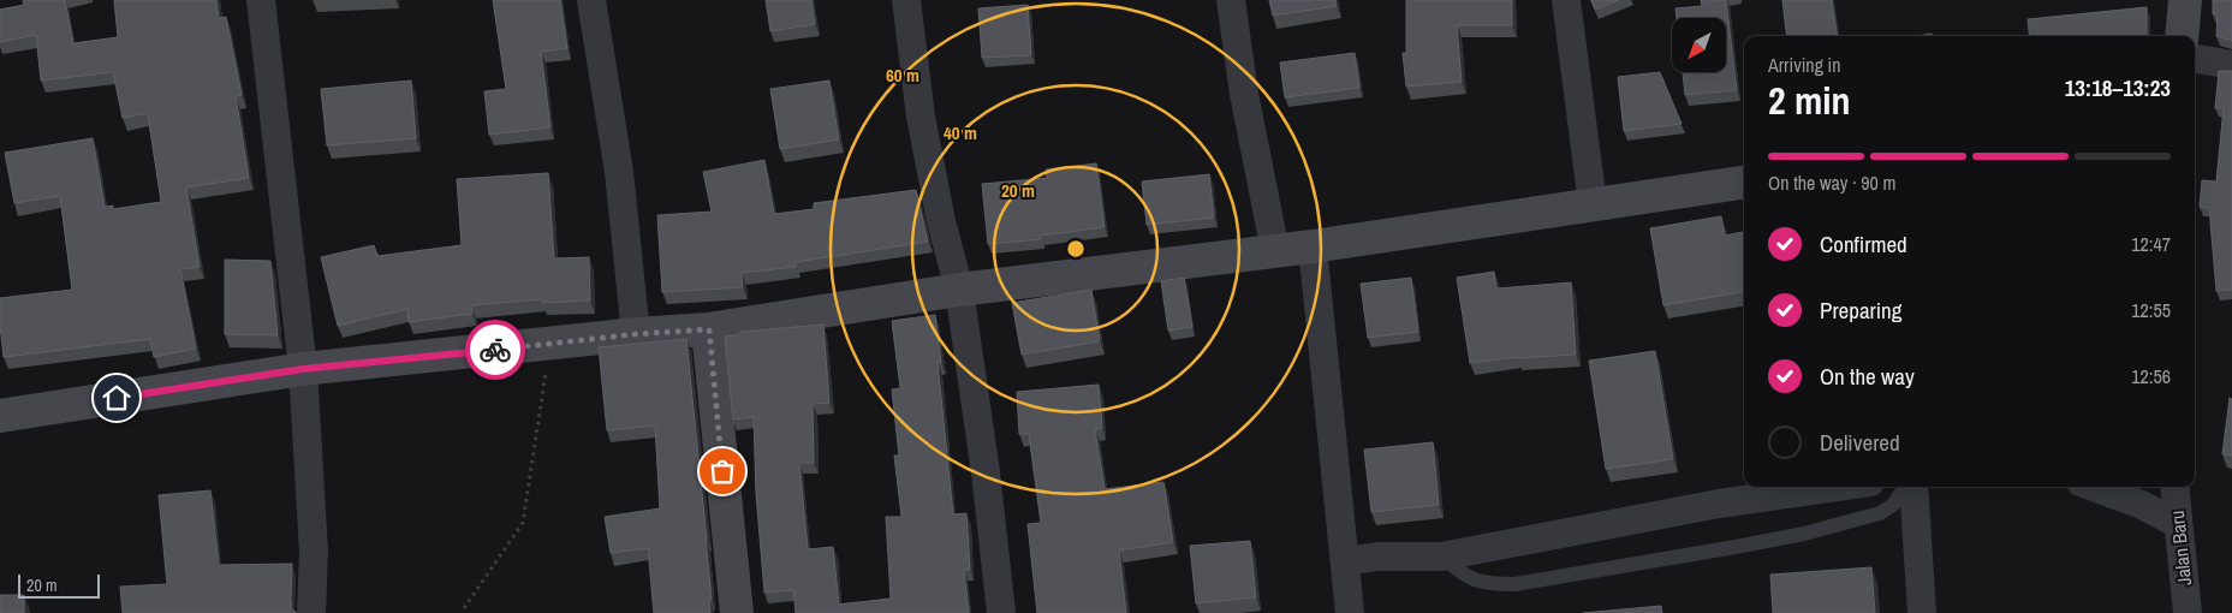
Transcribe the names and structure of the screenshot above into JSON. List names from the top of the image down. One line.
{"streets":{"street":["Jalan Baru"]},"scale_bar":"20 m","north":"bottom left","page":{"heading":["2 min","Arriving in","13:18–13:23"],"bar":"On the way · 90 m","list":[["Confirmed","12:47"],["Preparing","12:55"],["On the way","12:56"],"Delivered"],"scale":"20 m"},"rings":["60 m","40 m","20 m"]}
